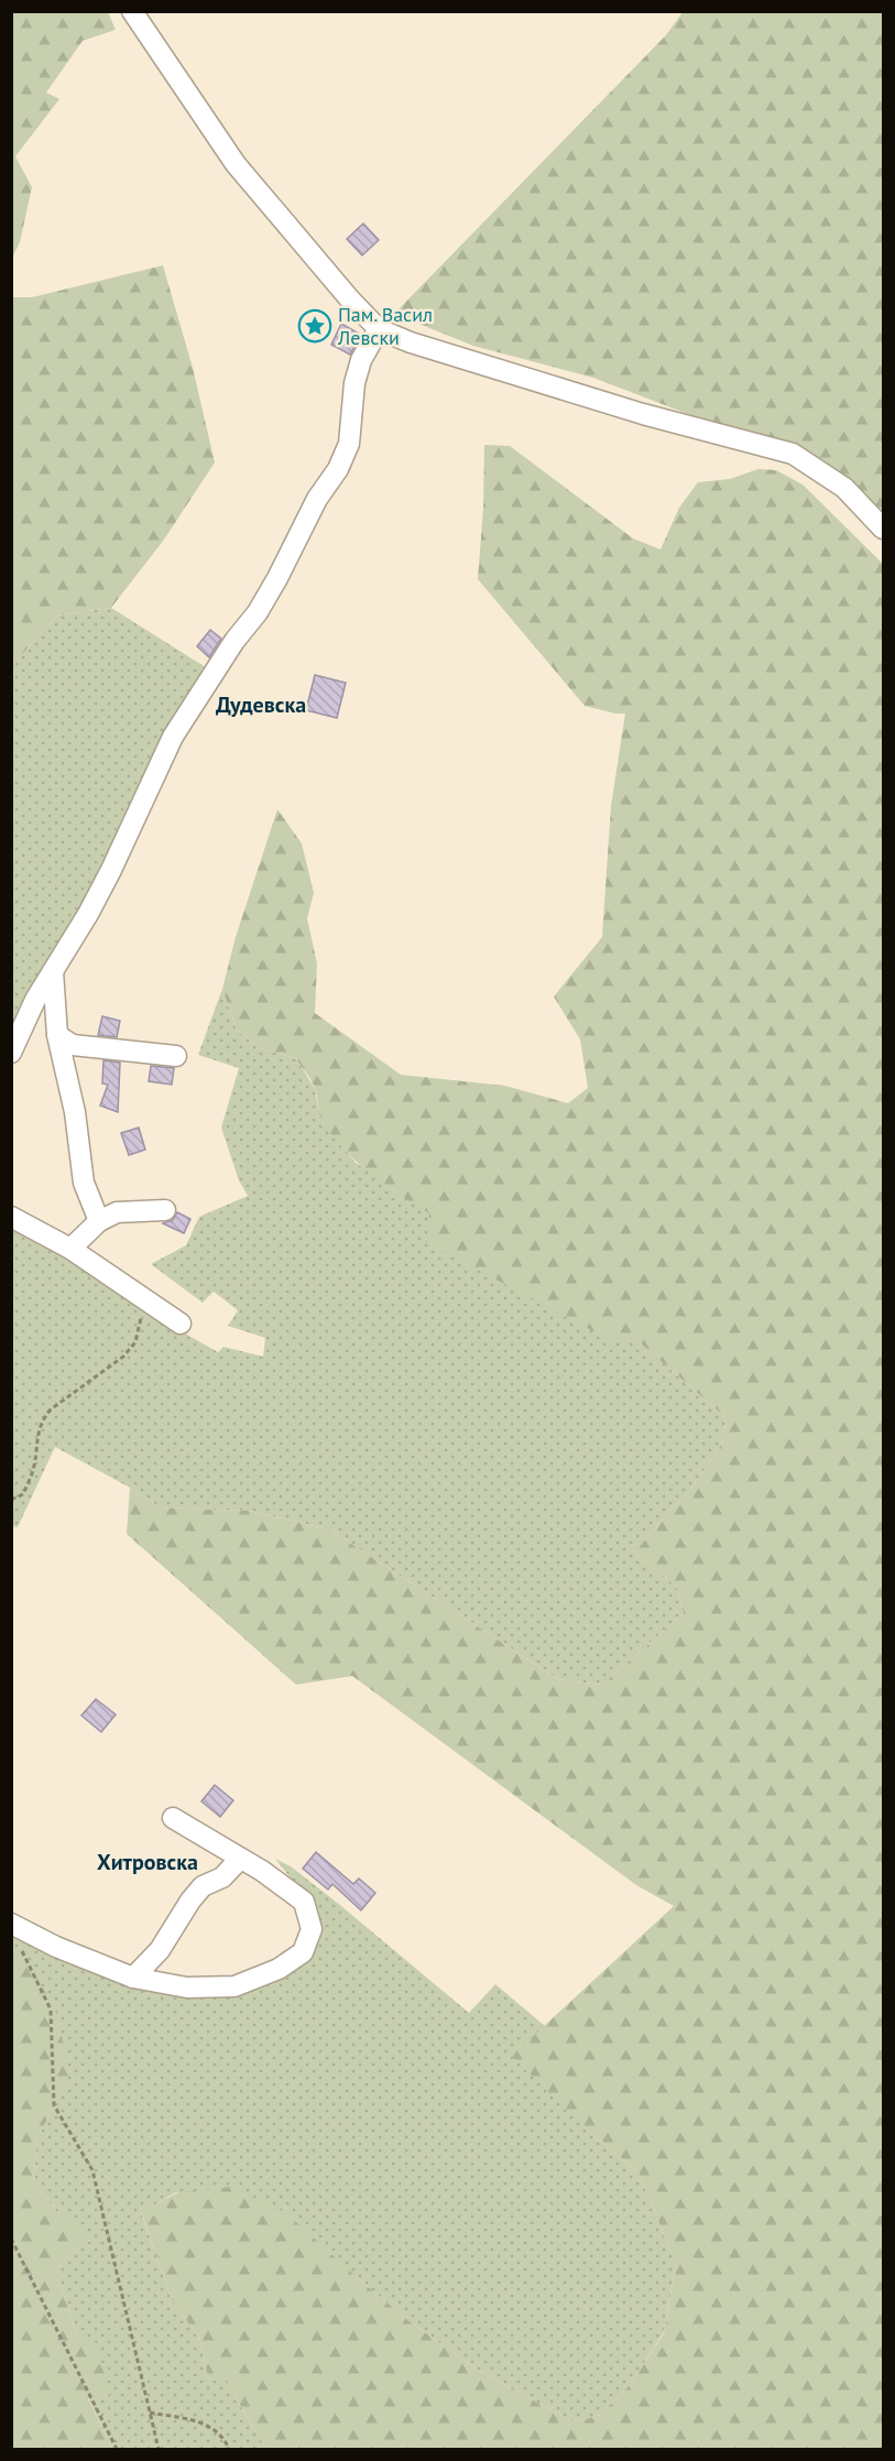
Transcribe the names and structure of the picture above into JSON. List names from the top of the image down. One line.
{"districts":["Дудевска","Хитровска"],"places":{"place":["Пам. Васил Левски"]}}
